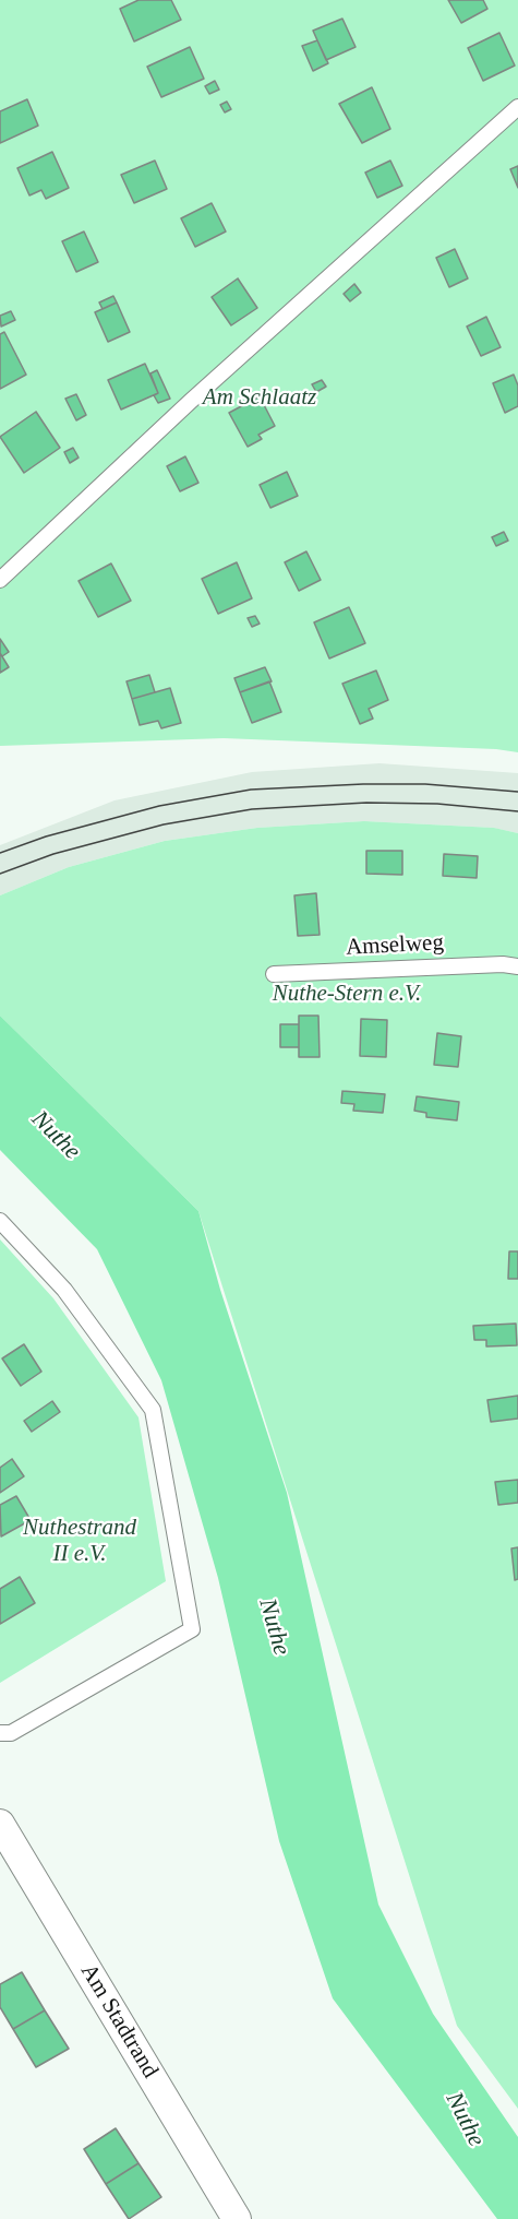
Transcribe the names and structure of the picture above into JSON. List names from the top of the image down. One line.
{"streets":{"street":["Am Stadtrand"],"lane":["Amselweg"]},"water":["Nuthe"],"parks":["Am Schlaatz","Nuthe-Stern e.V.","Nuthestrand II e.V."]}
